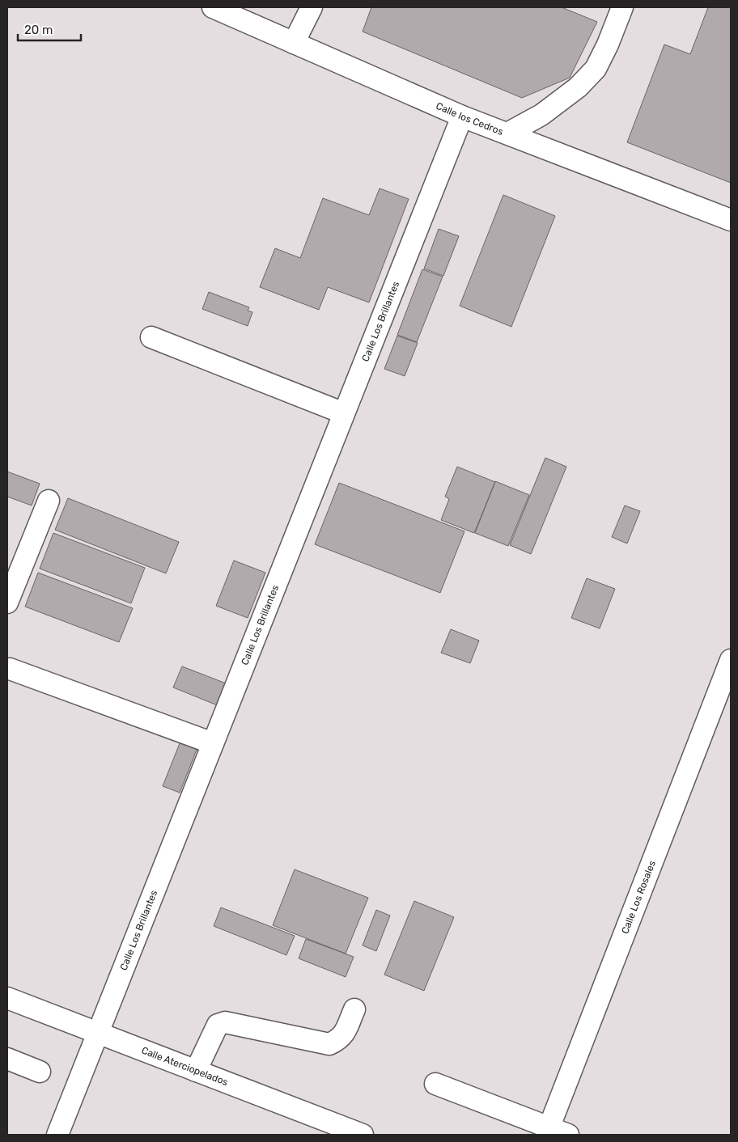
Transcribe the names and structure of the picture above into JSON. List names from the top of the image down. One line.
{"streets":{"street":["Calle los Cedros","Calle Los Brillantes","Calle Los Rosales","Calle Aterciopelados"]},"crossings":[["Calle los Cedros","Calle Los Brillantes"],["Calle Los Brillantes","Calle Aterciopelados"]],"scale_bar":"20 m"}
